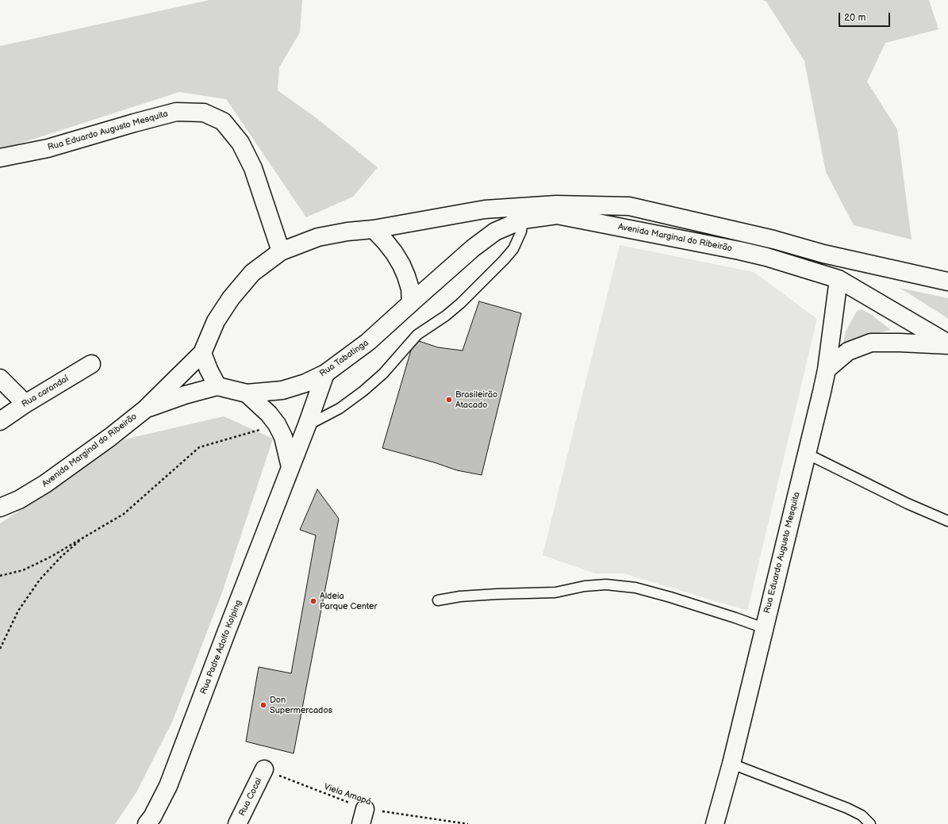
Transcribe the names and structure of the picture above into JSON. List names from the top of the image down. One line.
{"streets":{"main road":["Rua Eduardo Augusto Mesquita","Avenida Marginal do Ribeirão","Rua Tabatinga","Rua carandaí","Rua Padre Adolfo Kolping","Rua Cocal"],"path":["Viela Amapá"]},"crossings":[["Rua Eduardo Augusto Mesquita","Avenida Marginal do Ribeirão"],["Avenida Marginal do Ribeirão","Rua Tabatinga"],["Rua Tabatinga","Rua Padre Adolfo Kolping"],["Viela Amapá","Rua Cocal"]],"places":["Brasileirão Atacado","Aldeia Parque Center","Don Supermercados"],"scale_bar":"20 m"}
